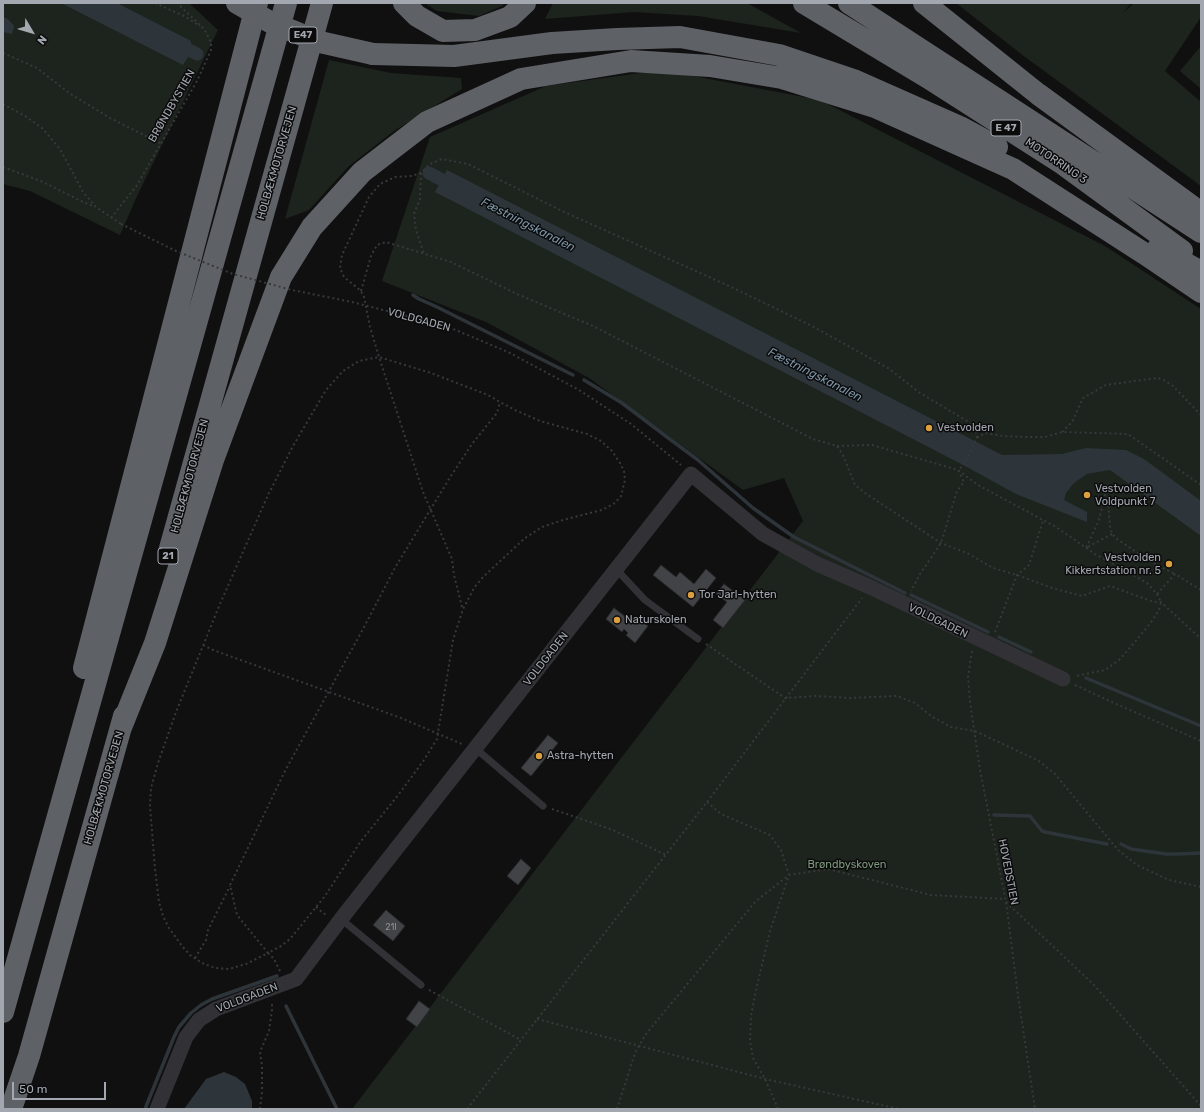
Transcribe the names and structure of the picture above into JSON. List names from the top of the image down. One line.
{"streets":{"highway":["E47","E 47","MOTORRING 3","HOLBÆKMOTORVEJEN","21"],"street":["VOLDGADEN"],"path":["BRØNDBYSTIEN","HOVEDSTIEN"]},"crossings":[["BRØNDBYSTIEN","VOLDGADEN"],["VOLDGADEN","HOVEDSTIEN"]],"water":["Fæstningskanalen"],"parks":["Brøndbyskoven"],"places":["Vestvolden","Vestvolden Voldpunkt 7","Vestvolden Kikkertstation nr. 5","Tor Jarl-hytten","Naturskolen","Astra-hytten"],"house_numbers":["21I"],"scale_bar":"50 m","north":"bottom right"}
